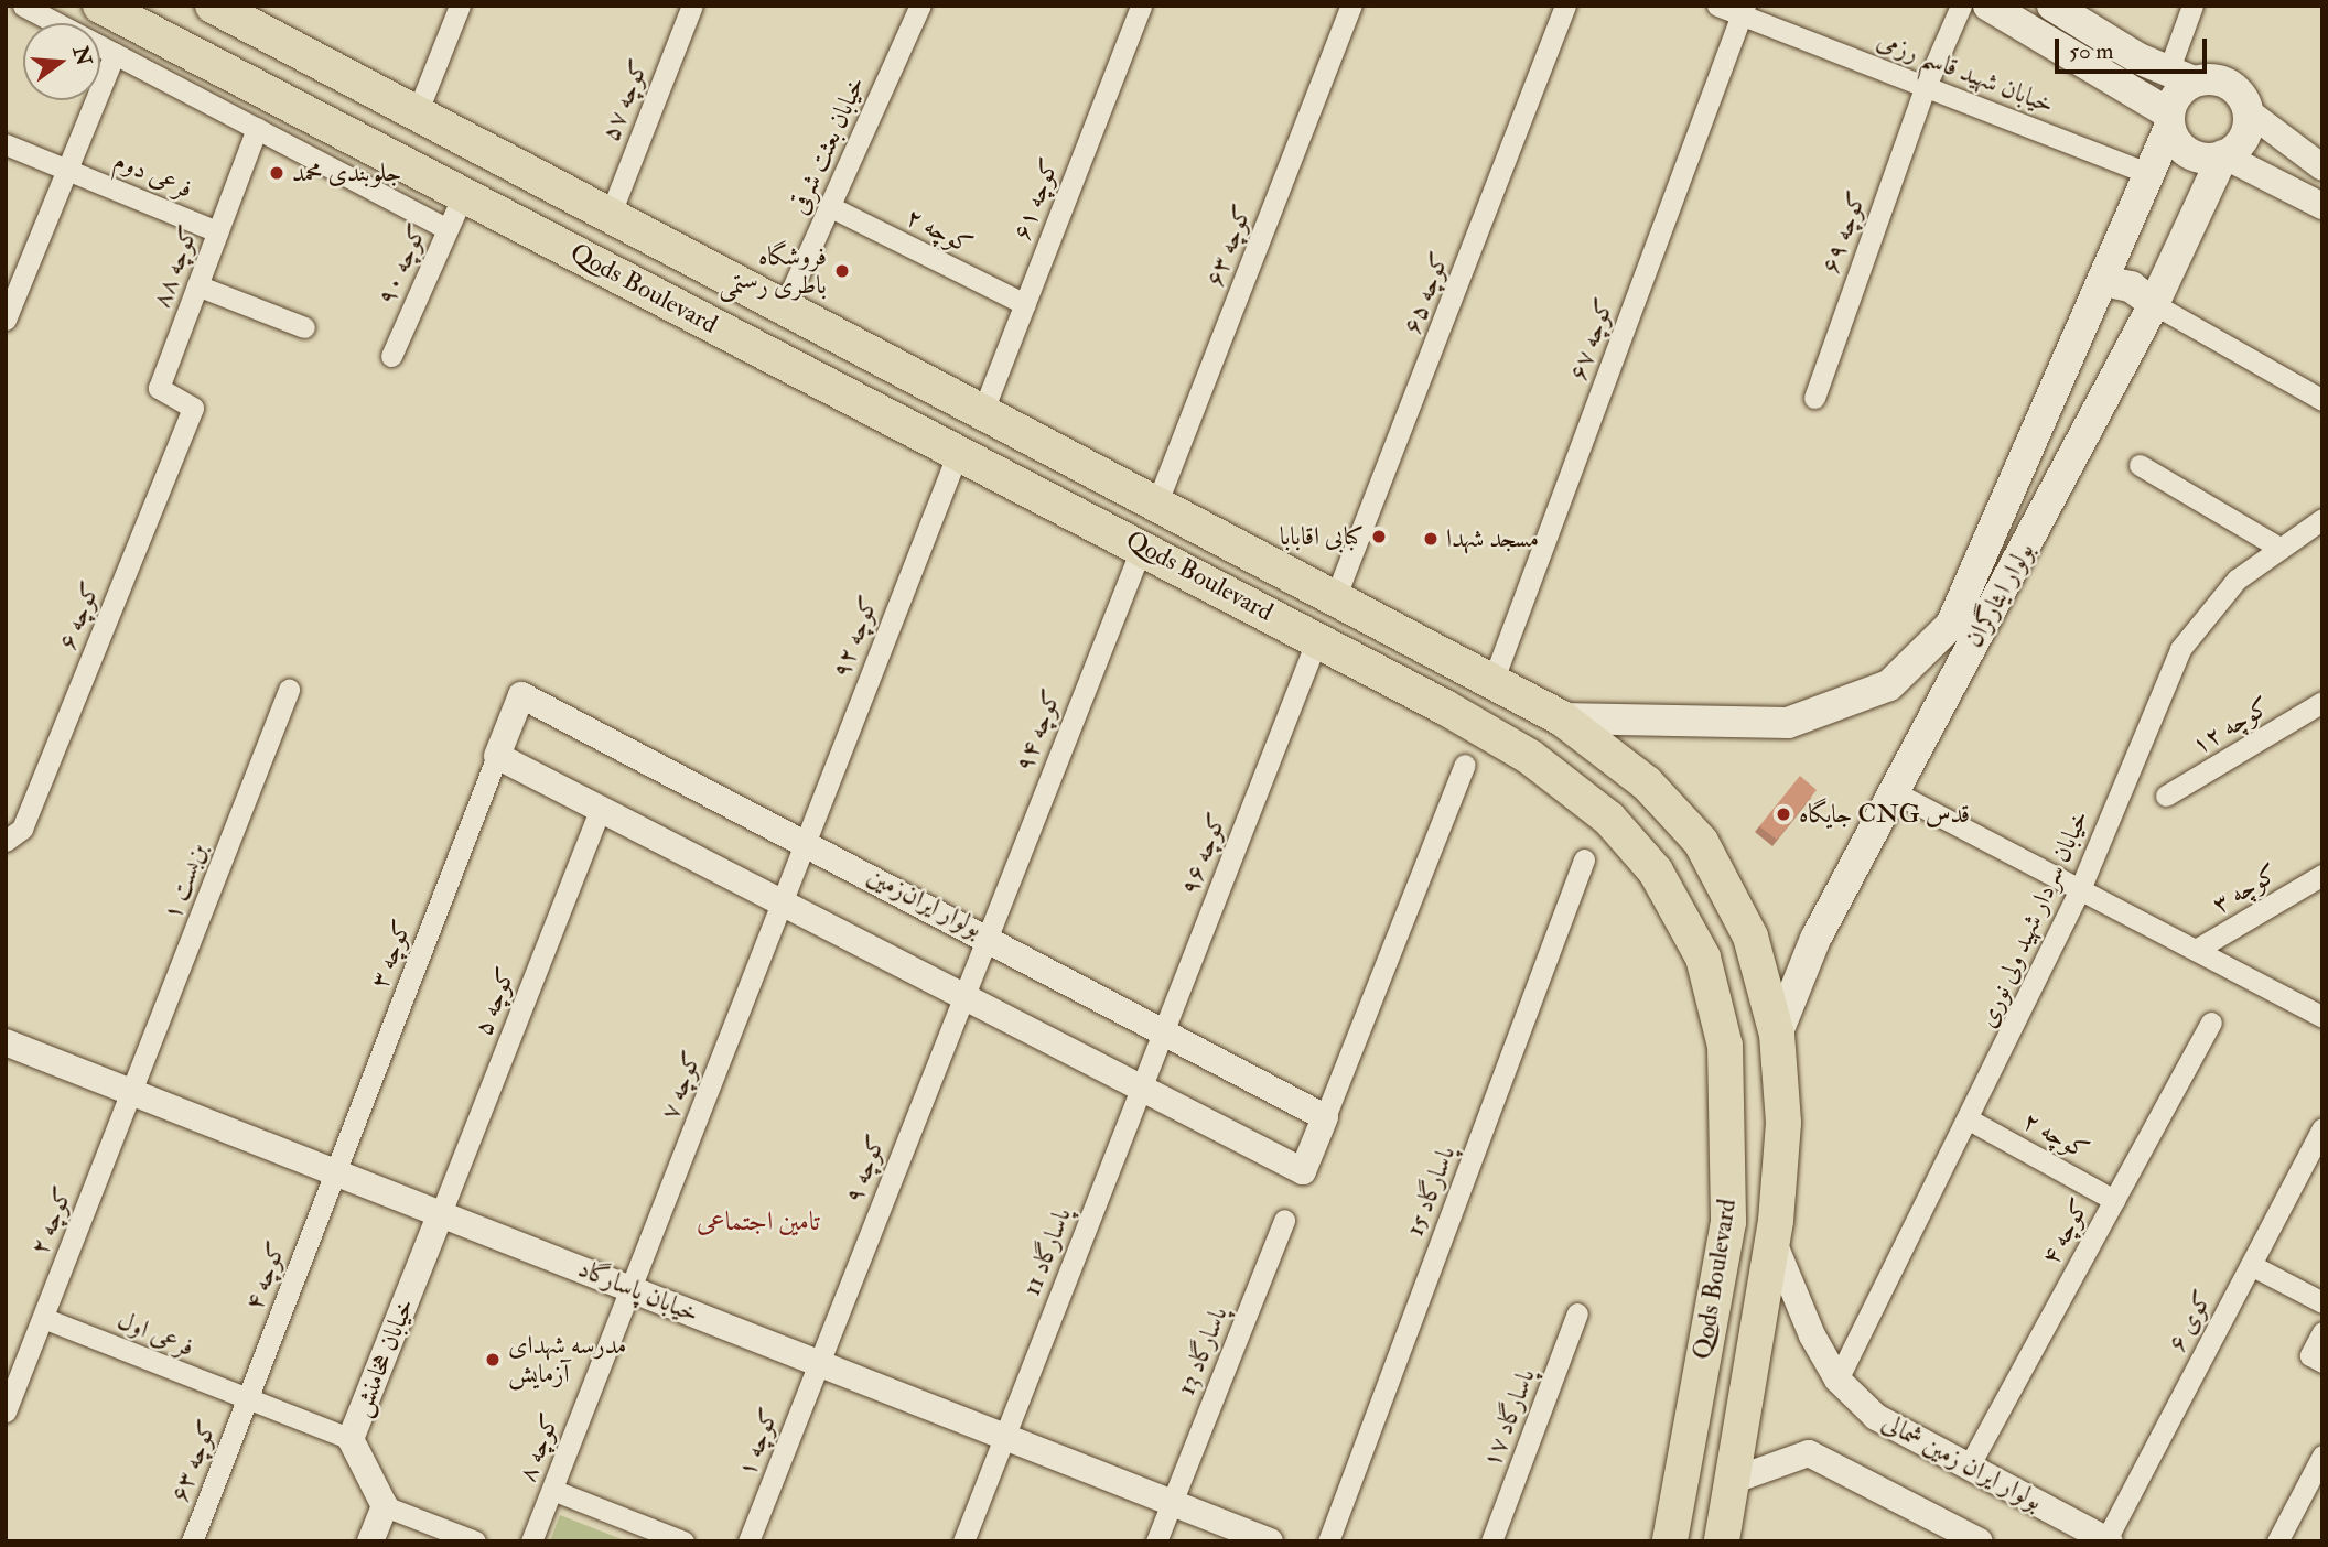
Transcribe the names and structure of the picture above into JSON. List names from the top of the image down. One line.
{"streets":{"main road":["Qods Boulevard","بولوار ایثارگران"],"street":["خیابان شهید قاسم رزمی","کوچه ۵۷","خیابان بعثت شرقی","فرعی دوم","کوچه ۶۱","کوچه ۲","کوچه ۶۹","کوچه ۶۳","کوچه ۹۰","کوچه ۸۸","کوچه ۶۵","کوچه ۶۷","کوچه ۶","کوچه ۹۲","کوچه ۱۲","کوچه ۹۴","کوچه ۹۶","بن‌بست ۱","کوچه ۳","بولوار ایران‌زمین","خیابان سردار شهید ولی نوری","کوچه ۵","کوچه ۷","کوچه ۹","پاسارگاد 15","کوچه ۴","پاسارگاد 11","خیابان پاسارگاد","کوی ۶","فرعی اول","پاسارگاد 13","خیابان هخامنش","پاسارگاد ۱۷","کوچه ۱","کوچه ۸","بولوار ایران زمین شمالی"]},"crossings":[["خیابان شهید قاسم رزمی","کوچه ۶۹"],["خیابان شهید قاسم رزمی","کوچه ۶۷"],["خیابان شهید قاسم رزمی","بولوار ایثارگران"],["کوچه ۵۷","Qods Boulevard"],["خیابان بعثت شرقی","کوچه ۲"],["خیابان بعثت شرقی","Qods Boulevard"],["فرعی دوم","کوچه ۸۸"],["کوچه ۶۱","کوچه ۲"],["کوچه ۶۱","Qods Boulevard"],["کوچه ۲","بن‌بست ۱"],["کوچه ۲","خیابان سردار شهید ولی نوری"],["کوچه ۲","کوچه ۴"],["کوچه ۲","خیابان پاسارگاد"],["کوچه ۲","فرعی اول"],["کوچه ۶۳","Qods Boulevard"],["کوچه ۶۳","کوچه ۴"],["کوچه ۶۳","فرعی اول"],["کوچه ۹۰","Qods Boulevard"],["کوچه ۸۸","کوچه ۶"],["Qods Boulevard","کوچه ۶۵"],["Qods Boulevard","کوچه ۶۷"],["Qods Boulevard","بولوار ایثارگران"],["Qods Boulevard","کوچه ۹۲"],["Qods Boulevard","کوچه ۹۴"],["Qods Boulevard","کوچه ۹۶"],["Qods Boulevard","بولوار ایران زمین شمالی"],["کوچه ۹۲","بولوار ایران‌زمین"],["کوچه ۹۲","کوچه ۷"],["کوچه ۹۴","بولوار ایران‌زمین"],["کوچه ۹۴","کوچه ۹"],["کوچه ۹۶","بولوار ایران‌زمین"],["کوچه ۹۶","پاسارگاد 11"],["بن‌بست ۱","خیابان پاسارگاد"],["کوچه ۳","بولوار ایران‌زمین"],["کوچه ۳","کوچه ۴"],["کوچه ۳","خیابان پاسارگاد"],["خیابان سردار شهید ولی نوری","بولوار ایران زمین شمالی"],["کوچه ۵","خیابان پاسارگاد"],["کوچه ۵","خیابان هخامنش"],["کوچه ۷","خیابان پاسارگاد"],["کوچه ۷","کوچه ۸"],["کوچه ۹","خیابان پاسارگاد"],["کوچه ۹","کوچه ۱"],["کوچه ۴","خیابان پاسارگاد"],["کوچه ۴","فرعی اول"],["کوچه ۴","بولوار ایران زمین شمالی"],["پاسارگاد 11","خیابان پاسارگاد"],["خیابان پاسارگاد","پاسارگاد 13"],["خیابان پاسارگاد","خیابان هخامنش"],["خیابان پاسارگاد","کوچه ۱"],["خیابان پاسارگاد","کوچه ۸"],["کوی ۶","بولوار ایران زمین شمالی"]],"districts":["تامین اجتماعی"],"places":["جلوبندی محمد","فروشگاه باطری رستمی","کبابی اقابابا","مسجد شهدا","جایگاه CNG قدس","مدرسه شهدای آزمایش"],"scale_bar":"50 m","north":"right"}
